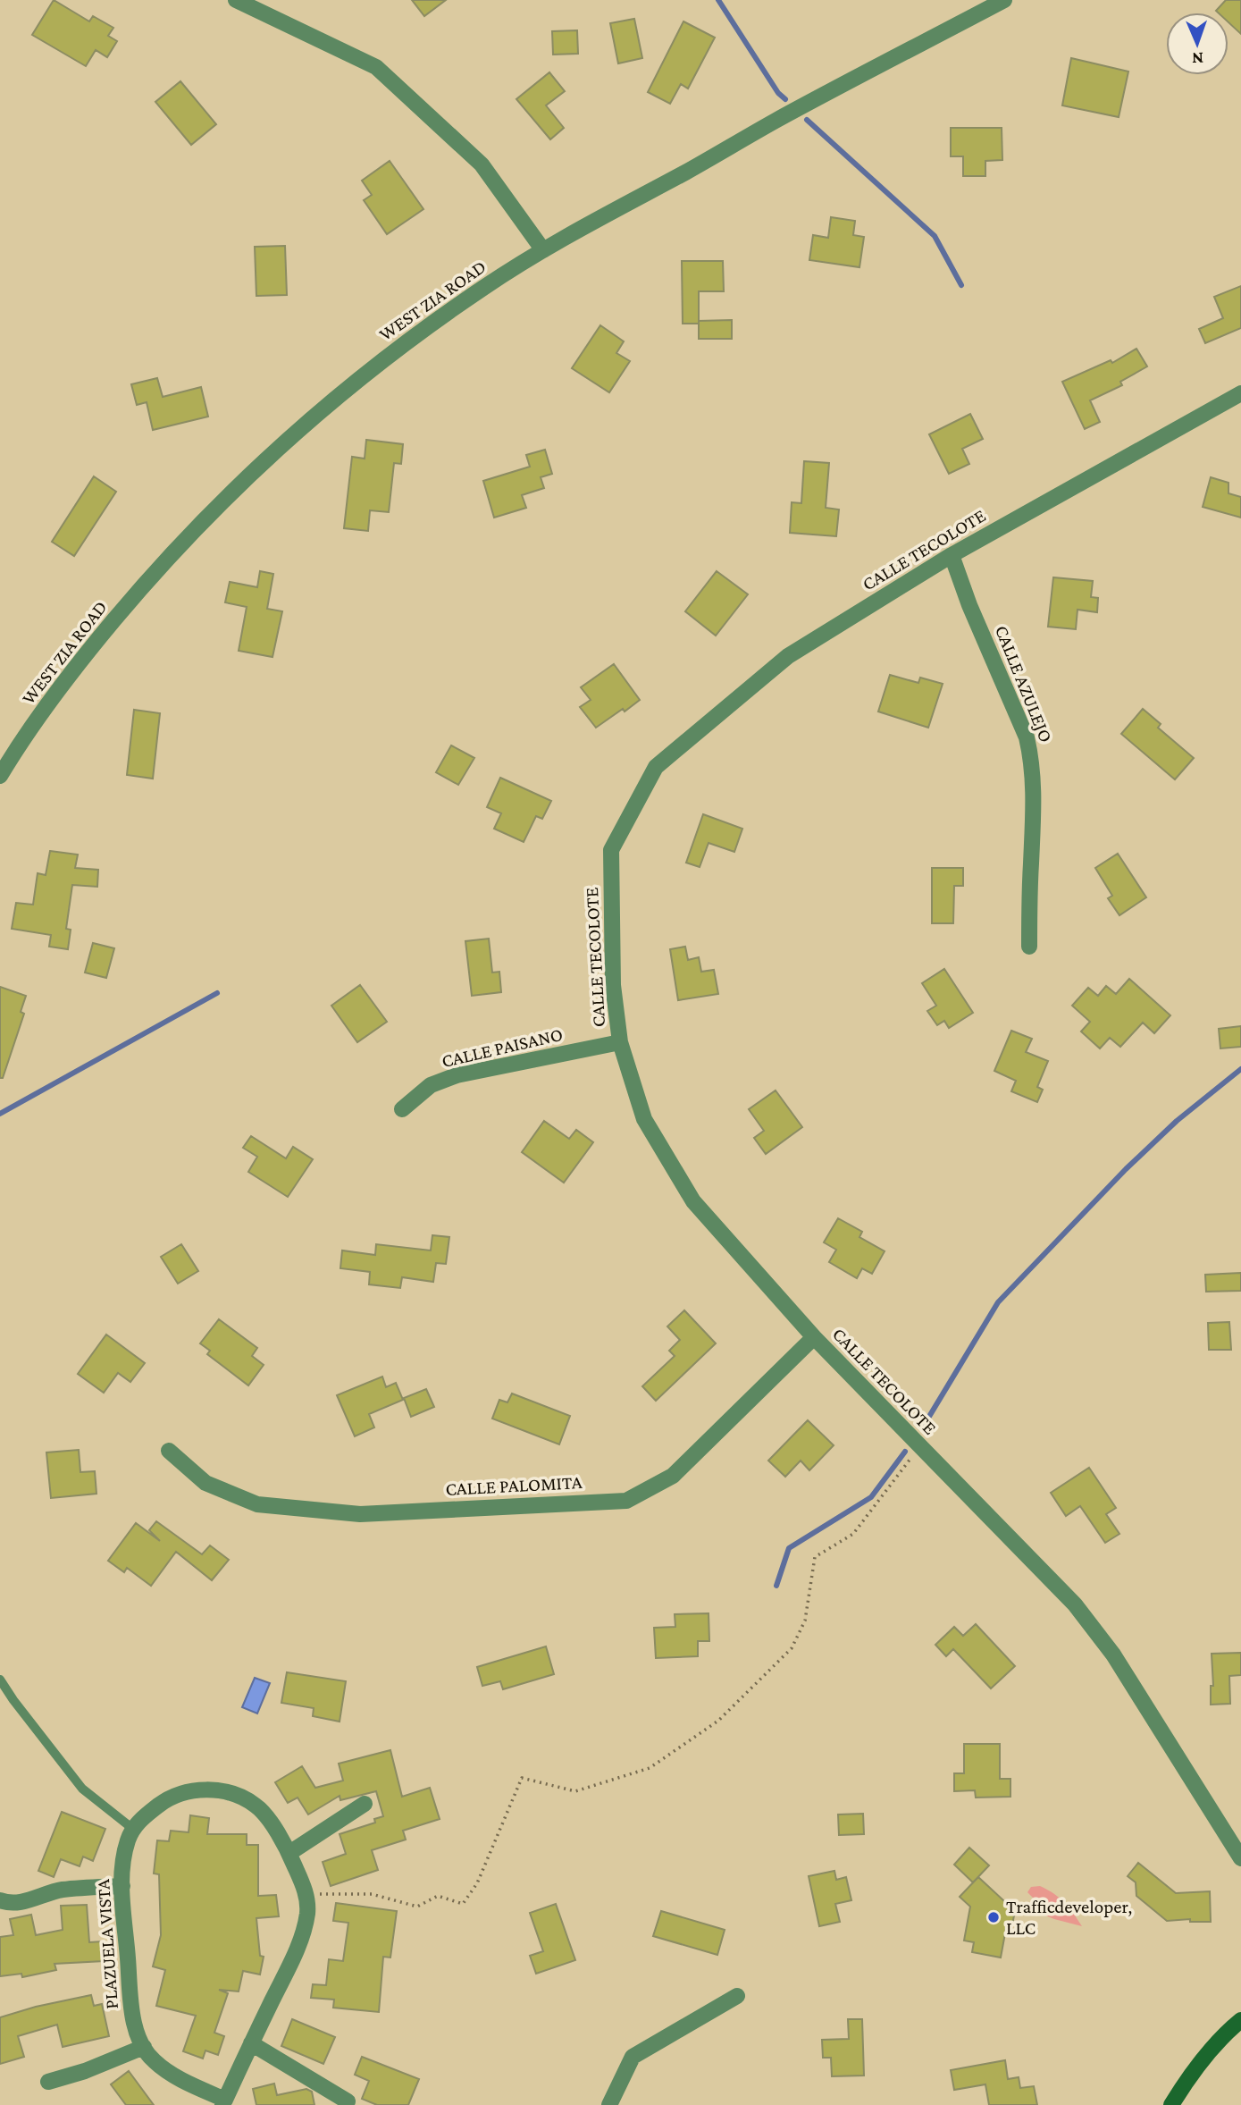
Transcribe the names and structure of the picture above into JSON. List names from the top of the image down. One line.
{"streets":{"street":["WEST ZIA ROAD","CALLE TECOLOTE","CALLE AZULEJO","CALLE PAISANO","CALLE PALOMITA","PLAZUELA VISTA"]},"crossings":[["CALLE TECOLOTE","CALLE AZULEJO"],["CALLE TECOLOTE","CALLE PAISANO"],["CALLE TECOLOTE","CALLE PALOMITA"]],"places":["Trafficdeveloper, LLC"],"north":"bottom"}
